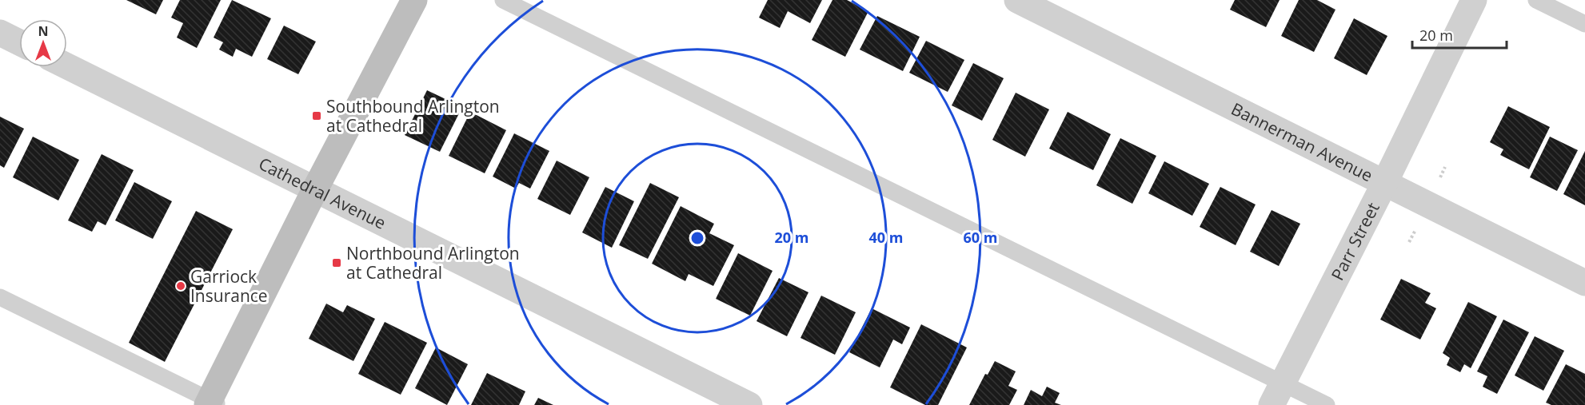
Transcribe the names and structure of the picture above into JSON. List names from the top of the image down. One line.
{"streets":{"street":["Bannerman Avenue","Cathedral Avenue","Parr Street"]},"crossings":[["Bannerman Avenue","Parr Street"]],"places":{"transit":["Southbound Arlington at Cathedral","Northbound Arlington at Cathedral"],"other":["Garriock Insurance"]},"scale_bar":"20 m","north":"top","rings":["20 m","40 m","60 m"]}
